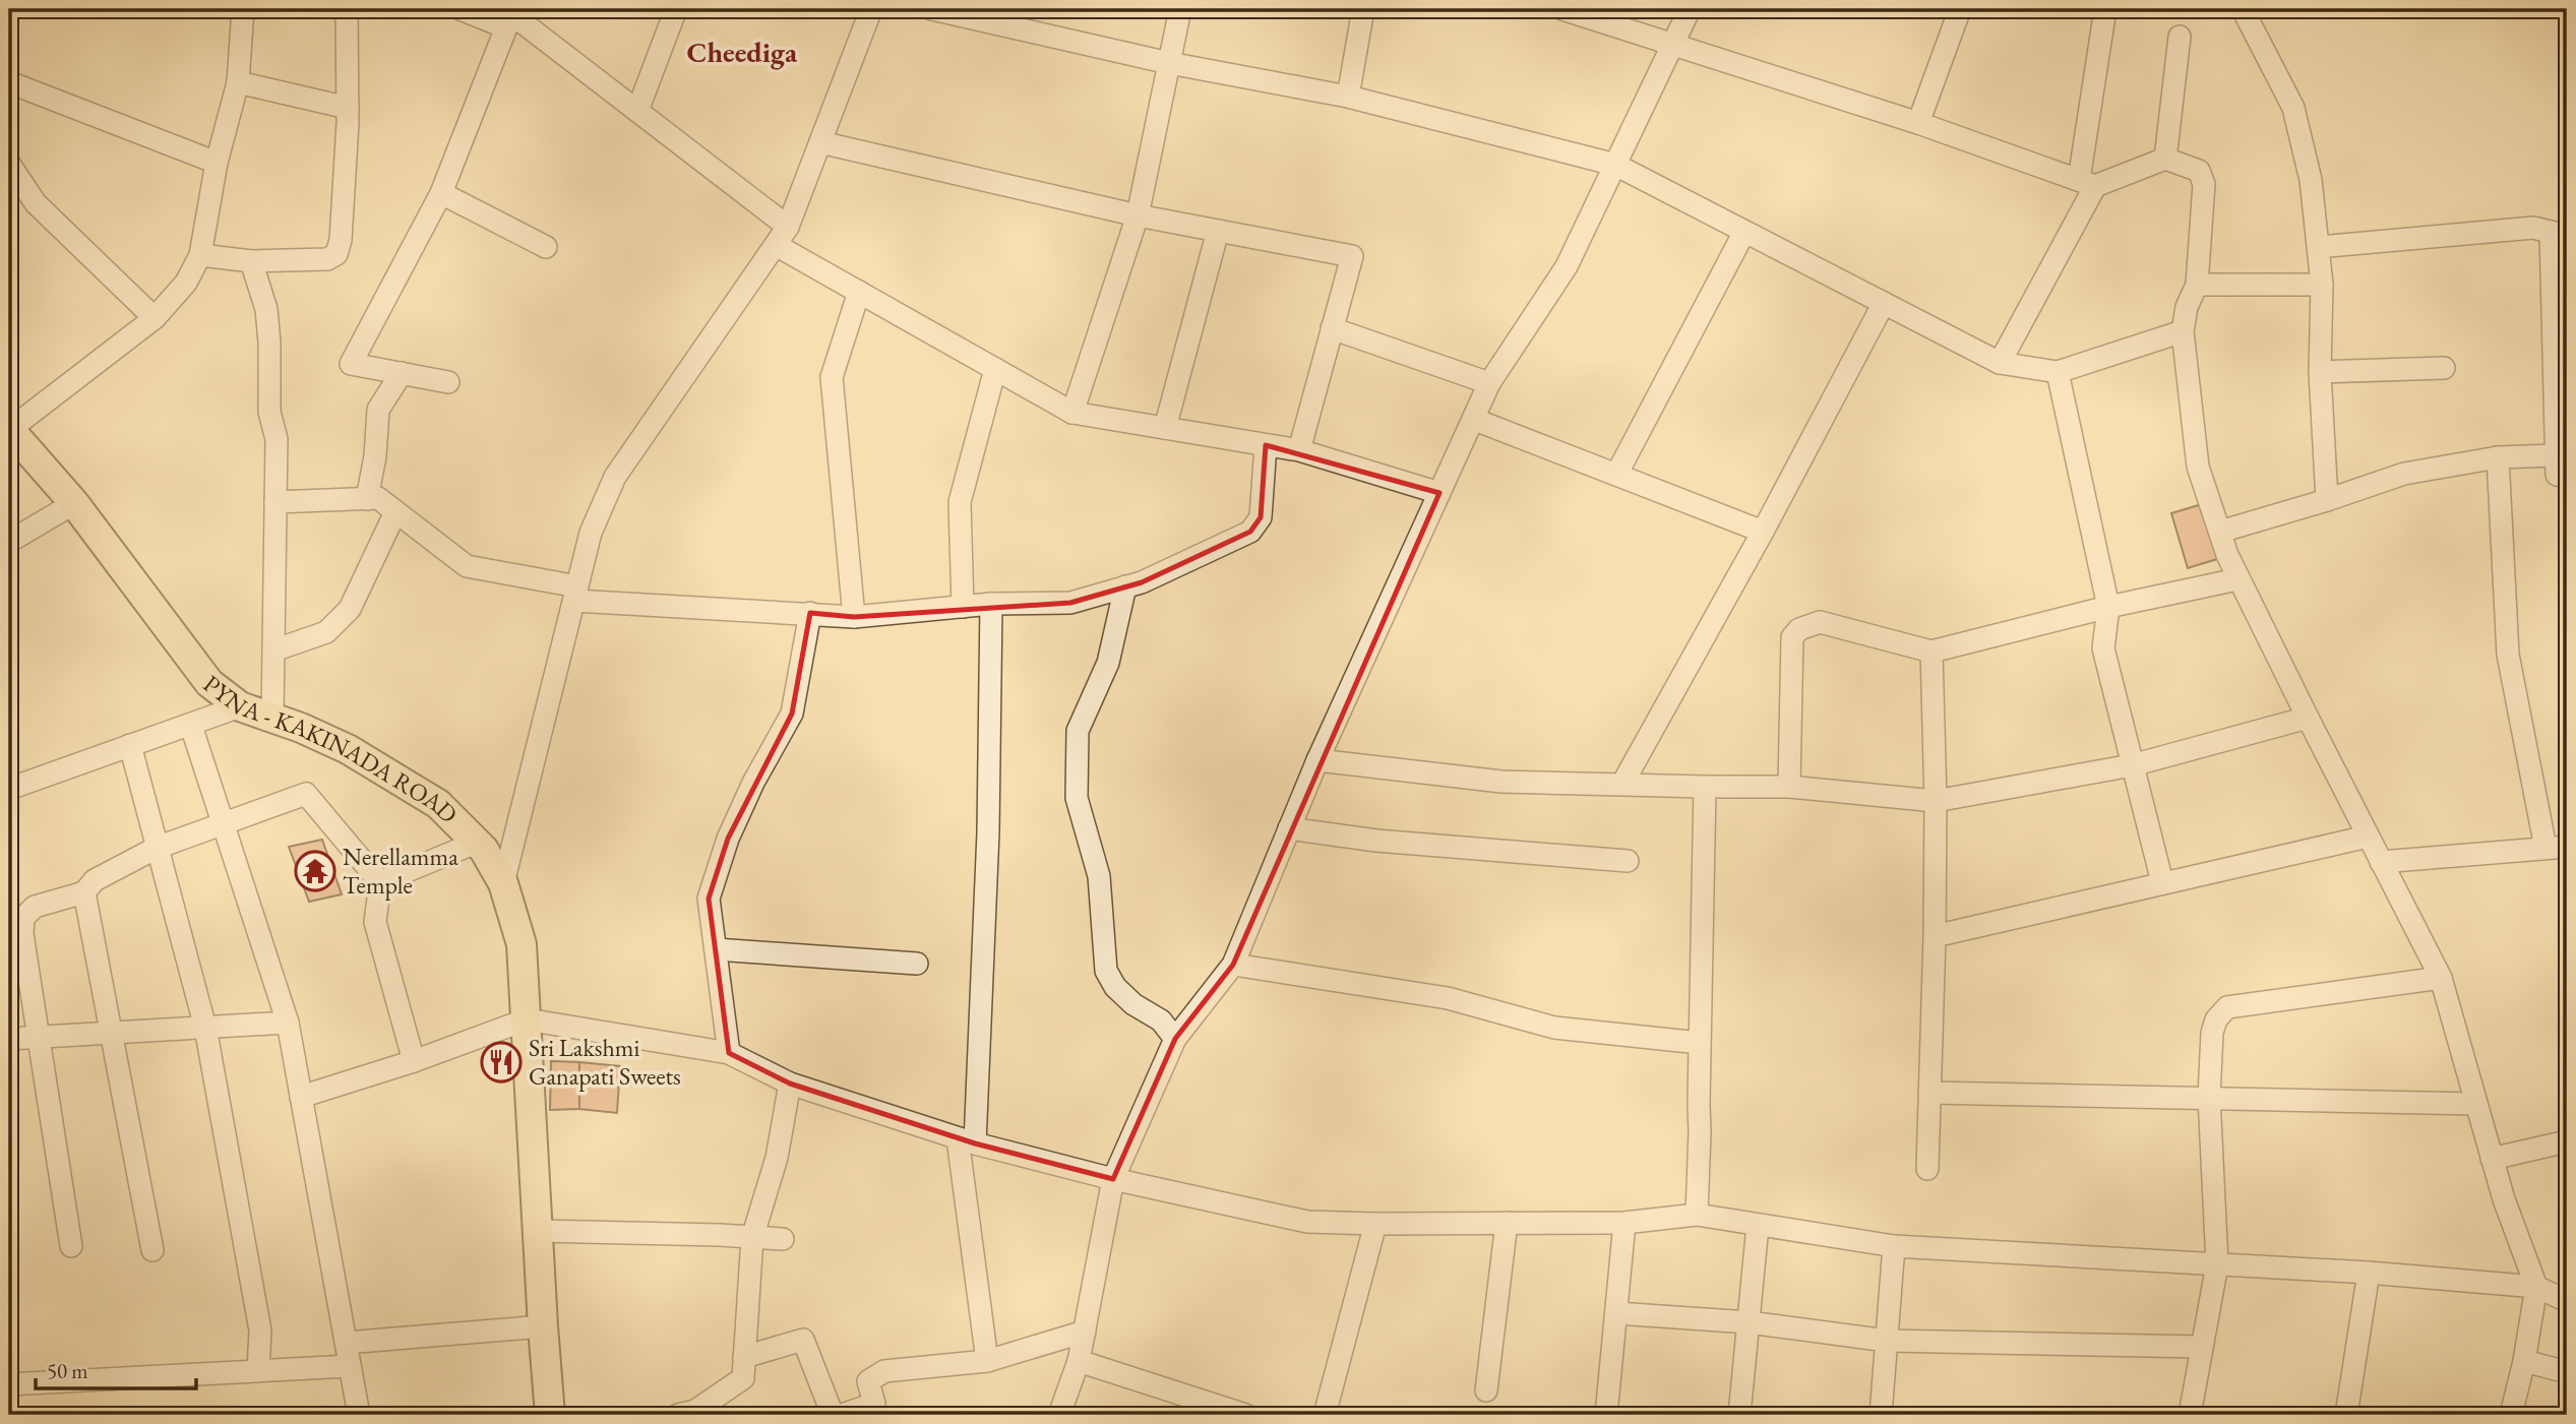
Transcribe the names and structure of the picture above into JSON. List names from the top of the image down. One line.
{"streets":{"main road":["PYNA - KAKINADA ROAD"]},"districts":["Cheediga"],"places":{"temple":["Nerellamma Temple"],"restaurant":["Sri Lakshmi Ganapati Sweets"]},"scale_bar":"50 m"}
